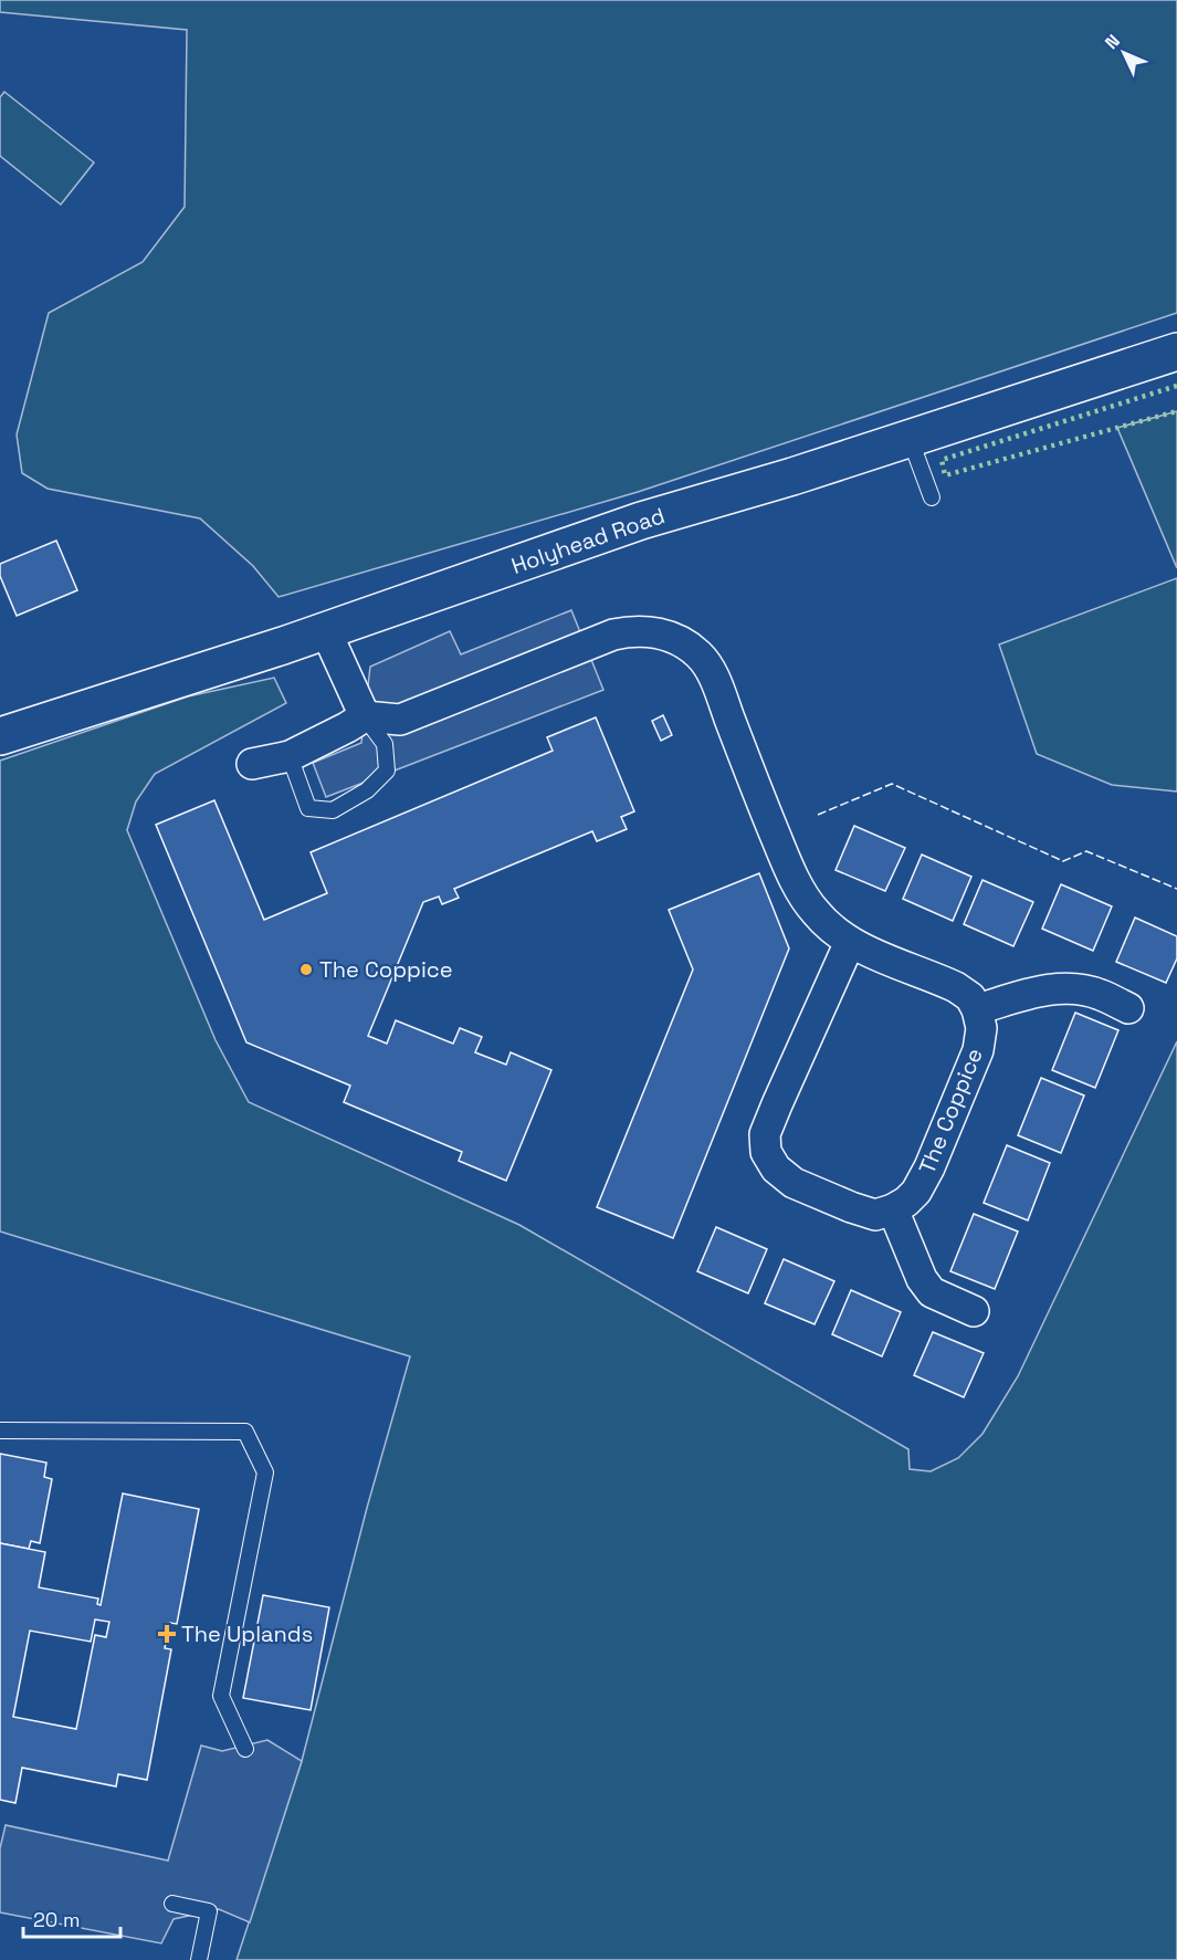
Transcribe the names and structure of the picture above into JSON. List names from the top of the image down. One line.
{"streets":{"main road":["Holyhead Road"],"street":["The Coppice"]},"places":{"other":["The Coppice"],"health":["The Uplands"]},"scale_bar":"20 m","north":"top left"}
